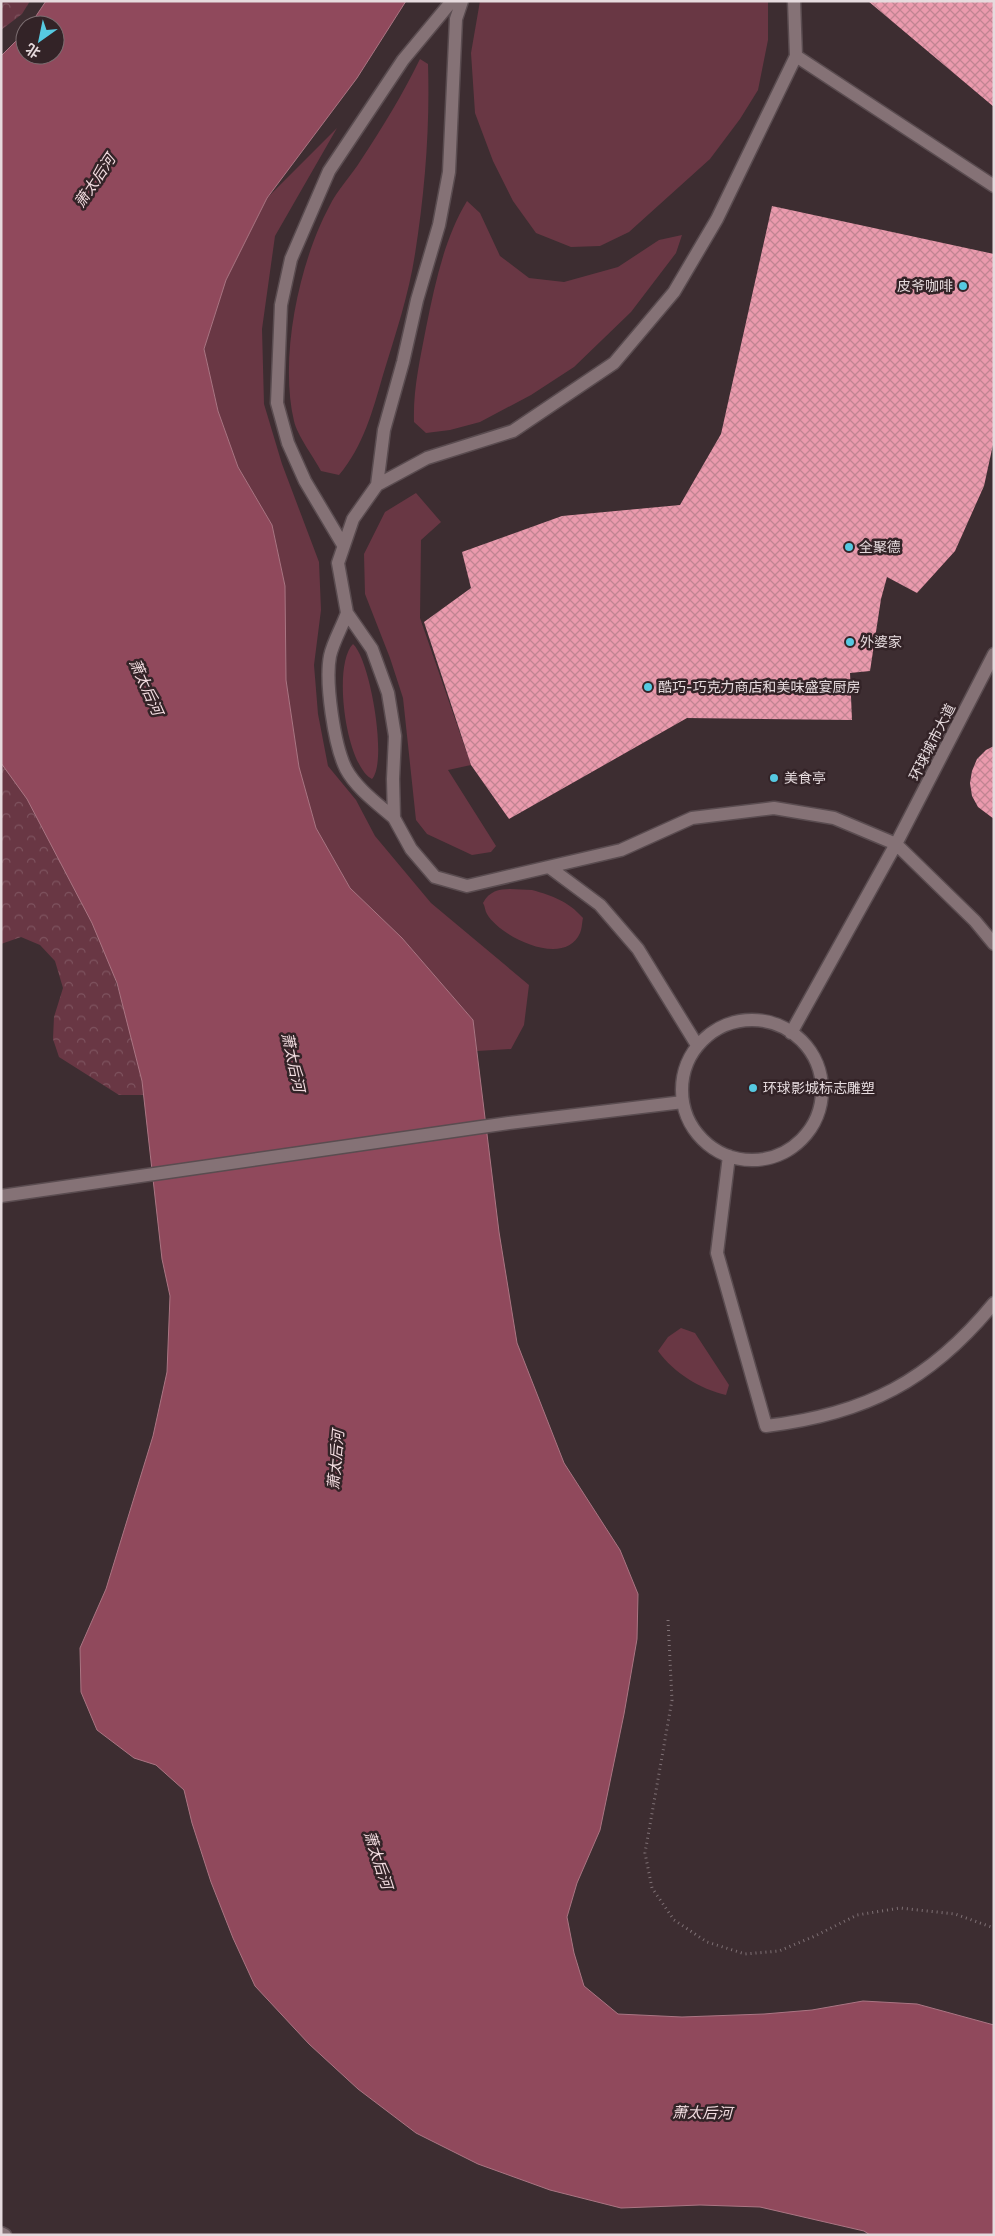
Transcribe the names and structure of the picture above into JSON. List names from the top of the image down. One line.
{"streets":{"street":["环球城市大道"]},"water":["萧太后河"],"places":["皮爷咖啡","全聚德","外婆家","酷巧-巧克力商店和美味盛宴厨房","美食亭","环球影城标志雕塑"],"north":"bottom left"}
